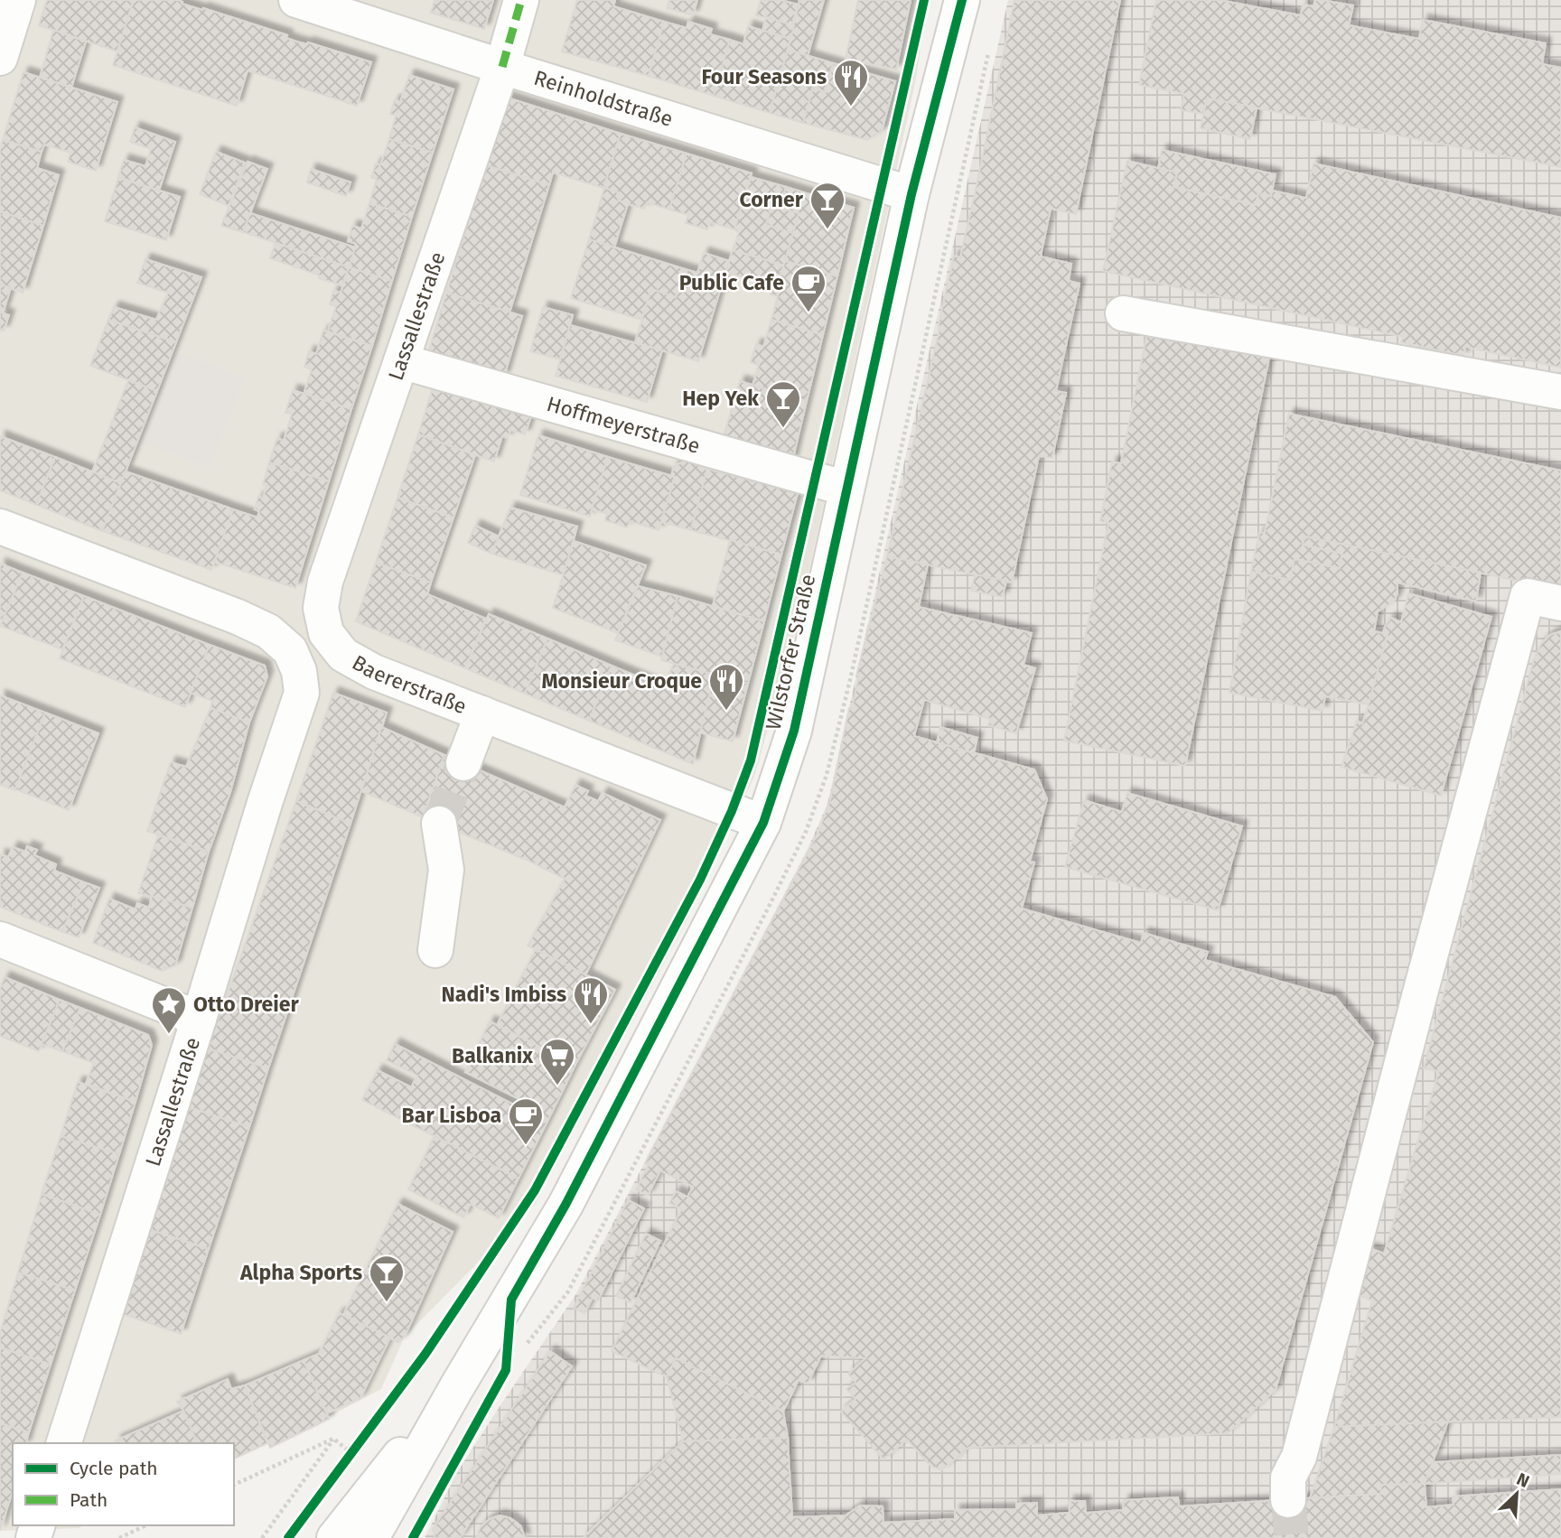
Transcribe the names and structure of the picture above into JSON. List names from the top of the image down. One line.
{"streets":{"street":["Reinholdstraße","Lassallestraße","Hoffmeyerstraße","Wilstorfer Straße","Baererstraße"]},"crossings":[["Reinholdstraße","Lassallestraße"],["Reinholdstraße","Wilstorfer Straße"],["Lassallestraße","Hoffmeyerstraße"],["Lassallestraße","Baererstraße"],["Hoffmeyerstraße","Wilstorfer Straße"],["Wilstorfer Straße","Baererstraße"]],"places":{"restaurant":["Four Seasons","Monsieur Croque","Nadi's Imbiss"],"bar":["Corner","Hep Yek","Alpha Sports"],"cafe":["Public Cafe","Bar Lisboa"],"place":["Otto Dreier"],"supermarket":["Balkanix"]},"legend":["Cycle path","Path"],"north":"top right"}
